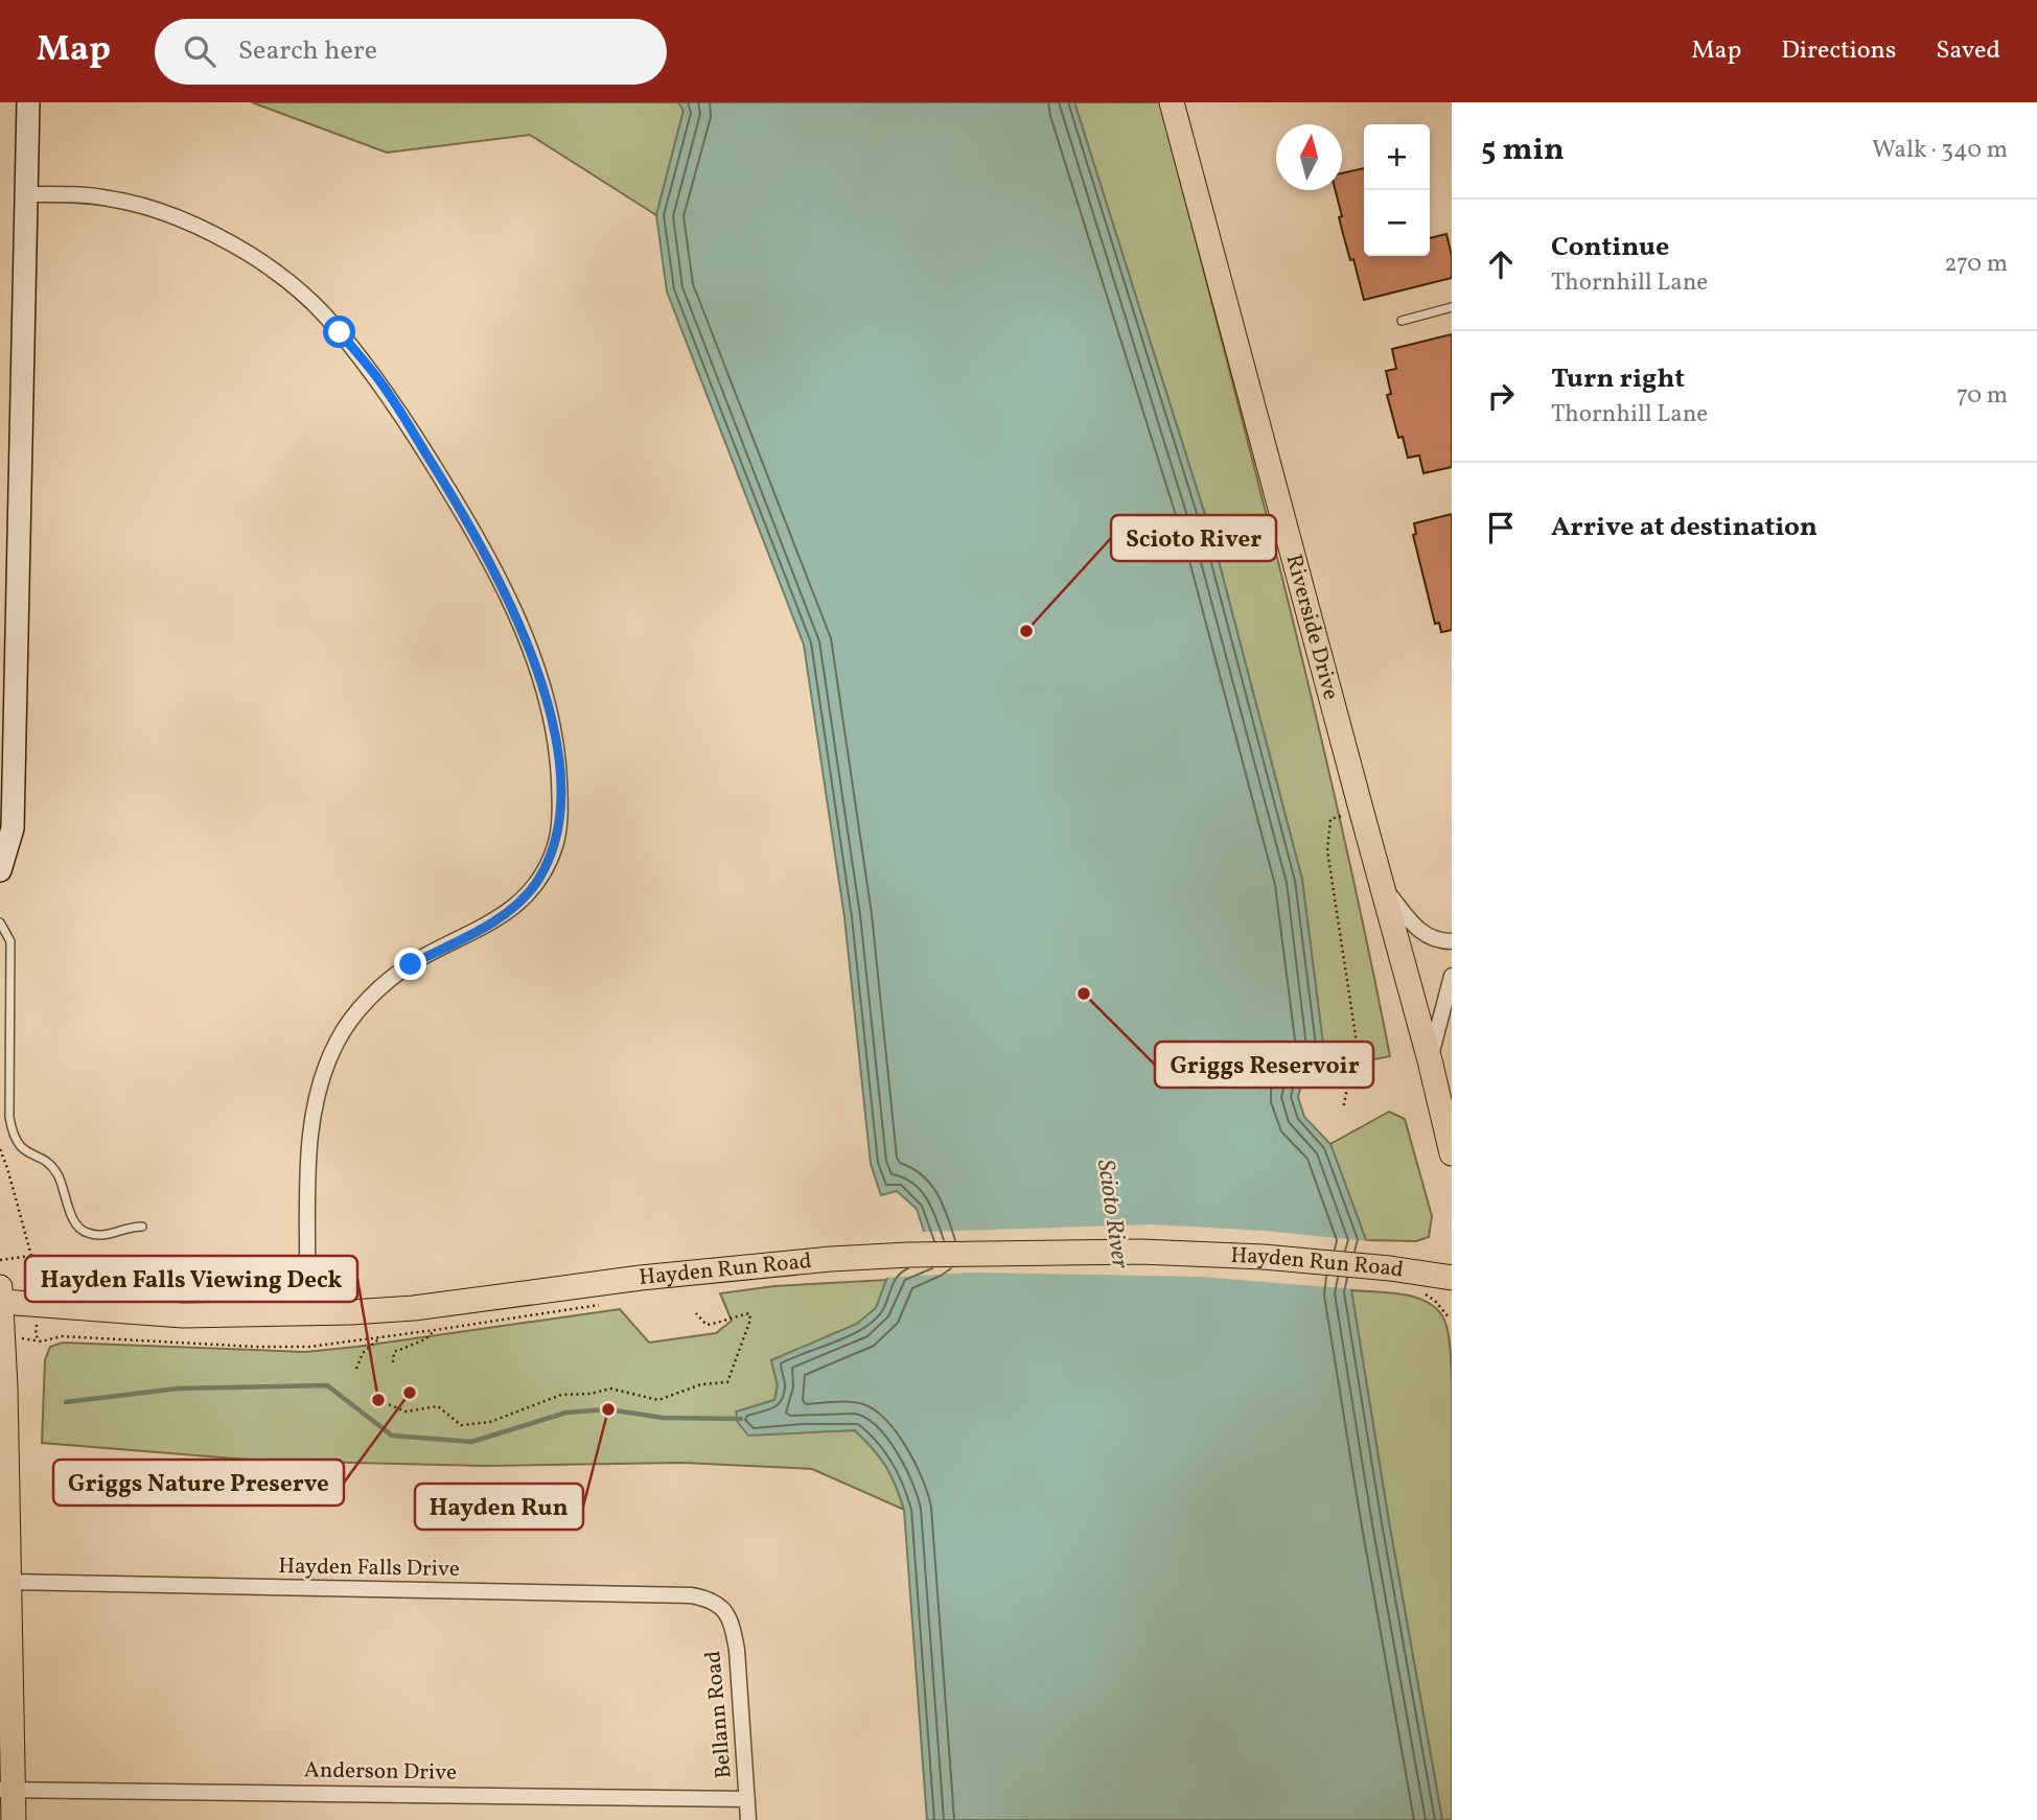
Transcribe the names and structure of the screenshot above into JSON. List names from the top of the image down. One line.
{"streets":{"main road":["Riverside Drive","Hayden Run Road"],"street":["Hayden Falls Drive","Bellann Road","Anderson Drive"]},"crossings":[["Hayden Falls Drive","Bellann Road"],["Bellann Road","Anderson Drive"]],"water":["Scioto River"],"places":["Scioto River","Griggs Reservoir","Griggs Nature Preserve","Hayden Falls Viewing Deck","Hayden Run"],"north":"top","page":{"header":"Map","search":"Search here","nav":["Map","Directions","Saved"],"heading":["5 min","Walk · 340 m"],"map_buttons":["+","−"],"list":[["Continue","Thornhill Lane","270 m"],["Turn right","Thornhill Lane","70 m"],"Arrive at destination"]}}
